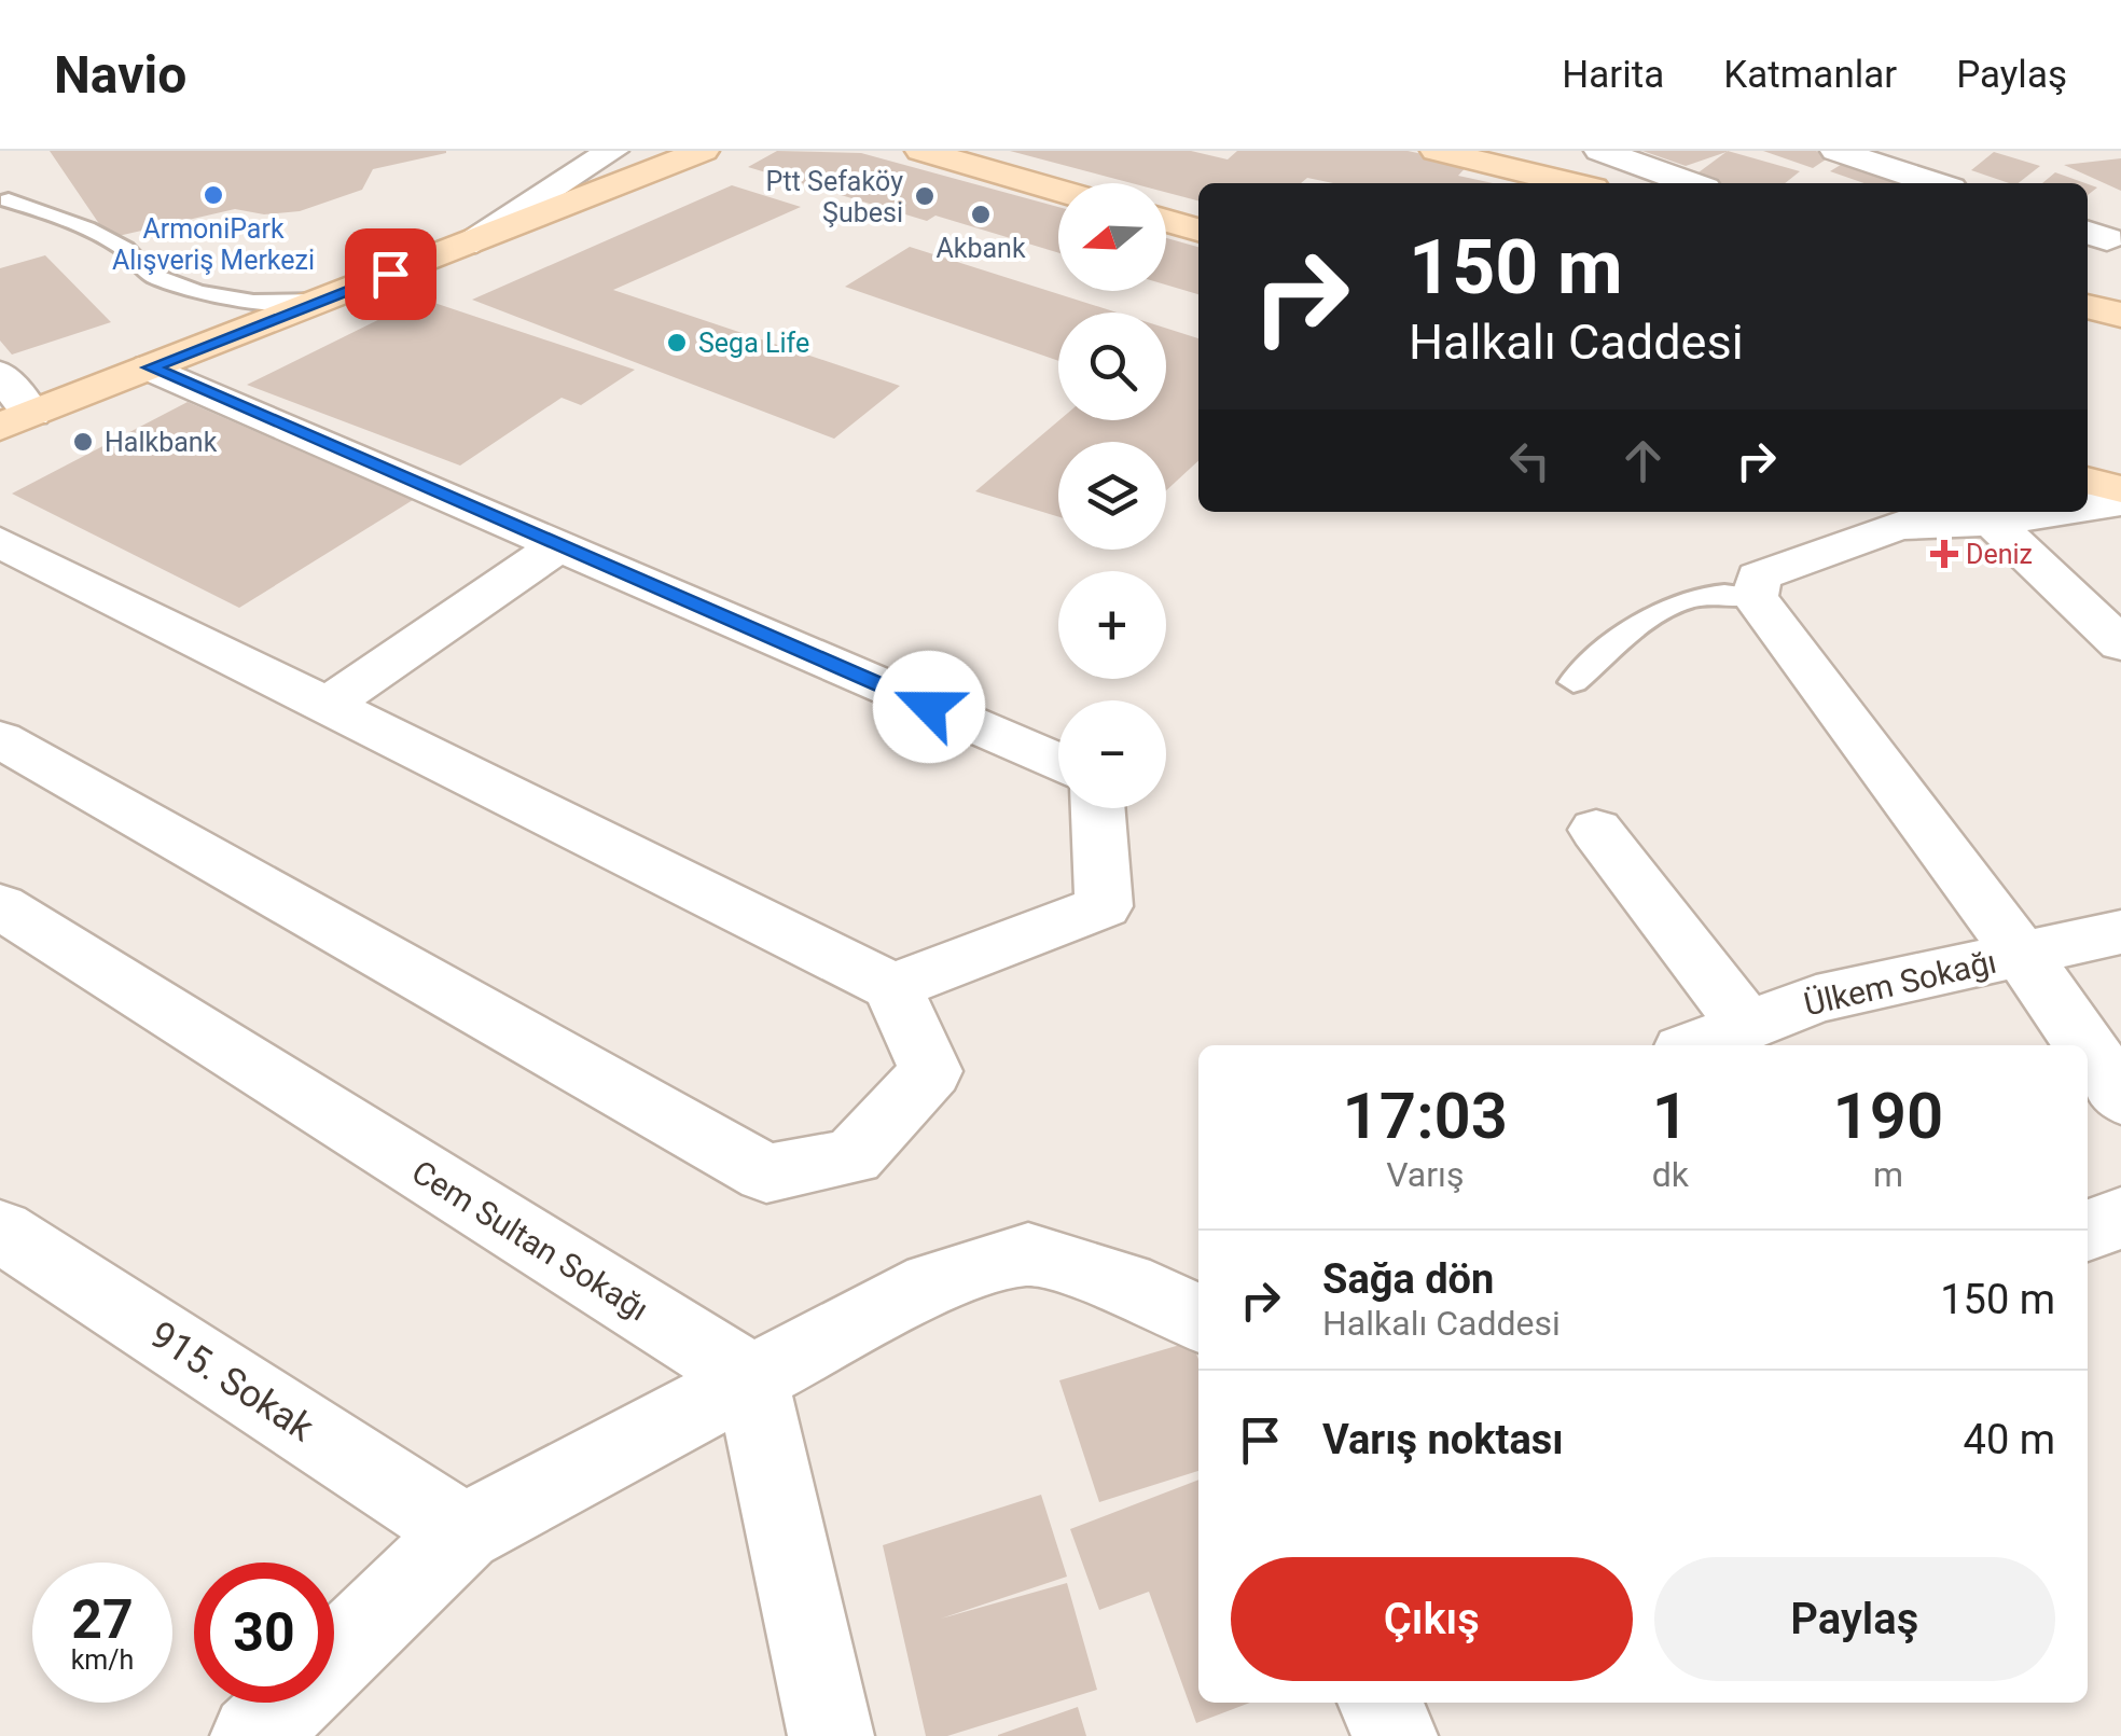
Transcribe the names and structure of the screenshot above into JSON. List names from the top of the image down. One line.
{"streets":{"street":["Ülkem Sokağı","Cem Sultan Sokağı","915. Sokak"]},"places":{"other":["ArmoniPark Alışveriş Merkezi","Ptt Sefaköy Şubesi","Akbank","Sega Life","Halkbank"],"health":["Deniz"]},"north":"left","page":{"header":"Navio","nav":["Harita","Katmanlar","Paylaş"],"map_buttons":["+","−"],"turn":["150 m","Halkalı Caddesi"],"eta":["17:03","Varış","1","dk","190","m"],"list":[{"name":"Sağa dön","note":"Halkalı Caddesi","value":"150 m"},{"name":"Varış noktası","value":"40 m"}],"buttons":["Çıkış","Paylaş"],"speed":"27 km/h","limit":"30"}}
